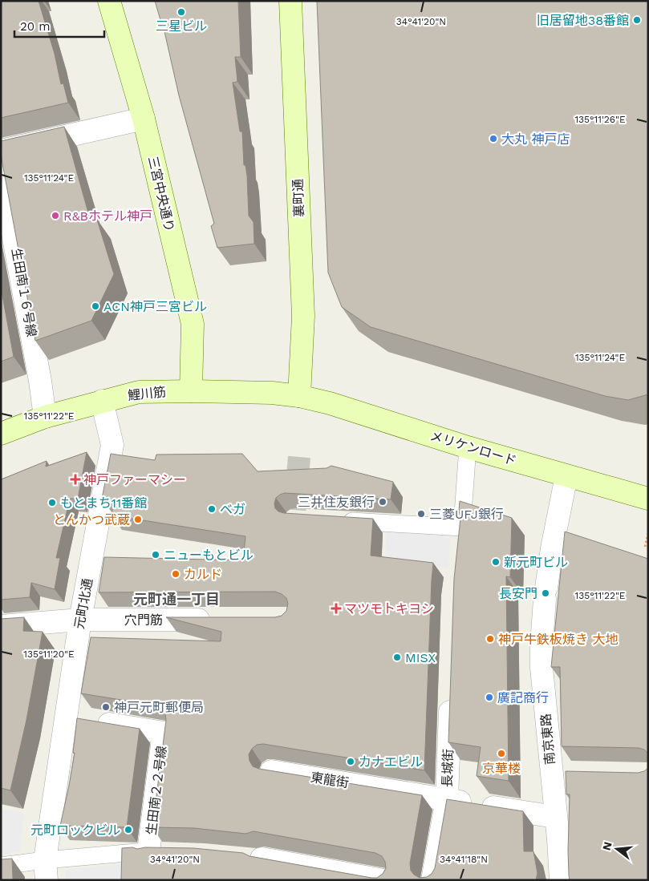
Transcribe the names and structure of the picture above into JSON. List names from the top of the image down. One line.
{"streets":{"street":["三宮中央通り","裏町通","生田南１６号線","鯉川筋","メリケンロード","元町北通","穴門筋","南京東路","長城街","東龍街","生田南２２号線"]},"crossings":[["三宮中央通り","鯉川筋"],["裏町通","鯉川筋"],["裏町通","メリケンロード"],["生田南１６号線","鯉川筋"],["鯉川筋","メリケンロード"],["鯉川筋","元町北通"],["メリケンロード","南京東路"],["元町北通","穴門筋"],["元町北通","生田南２２号線"],["南京東路","東龍街"],["長城街","東龍街"]],"districts":["元町通一丁目"],"places":{"other":["三星ビル","旧居留地38番館","大丸 神戸店","R&Bホテル神戸","ACN神戸三宮ビル","三井住友銀行","もとまち11番館","ベガ","三菱UFJ銀行","とんかつ武蔵","ニューもとビル","新元町ビル","カルド","長安門","神戸牛鉄板焼き 大地","MISX","廣記商行","神戸元町郵便局","京華楼","カナエビル","元町ロックビル"],"health":["神戸ファーマシー","マツモトキヨシ"]},"scale_bar":"20 m","north":"left","coordinates":["34°41'20\"N","135°11'26\"E","135°11'24\"E","135°11'22\"E","135°11'20\"E","34°41'18\"N"]}
